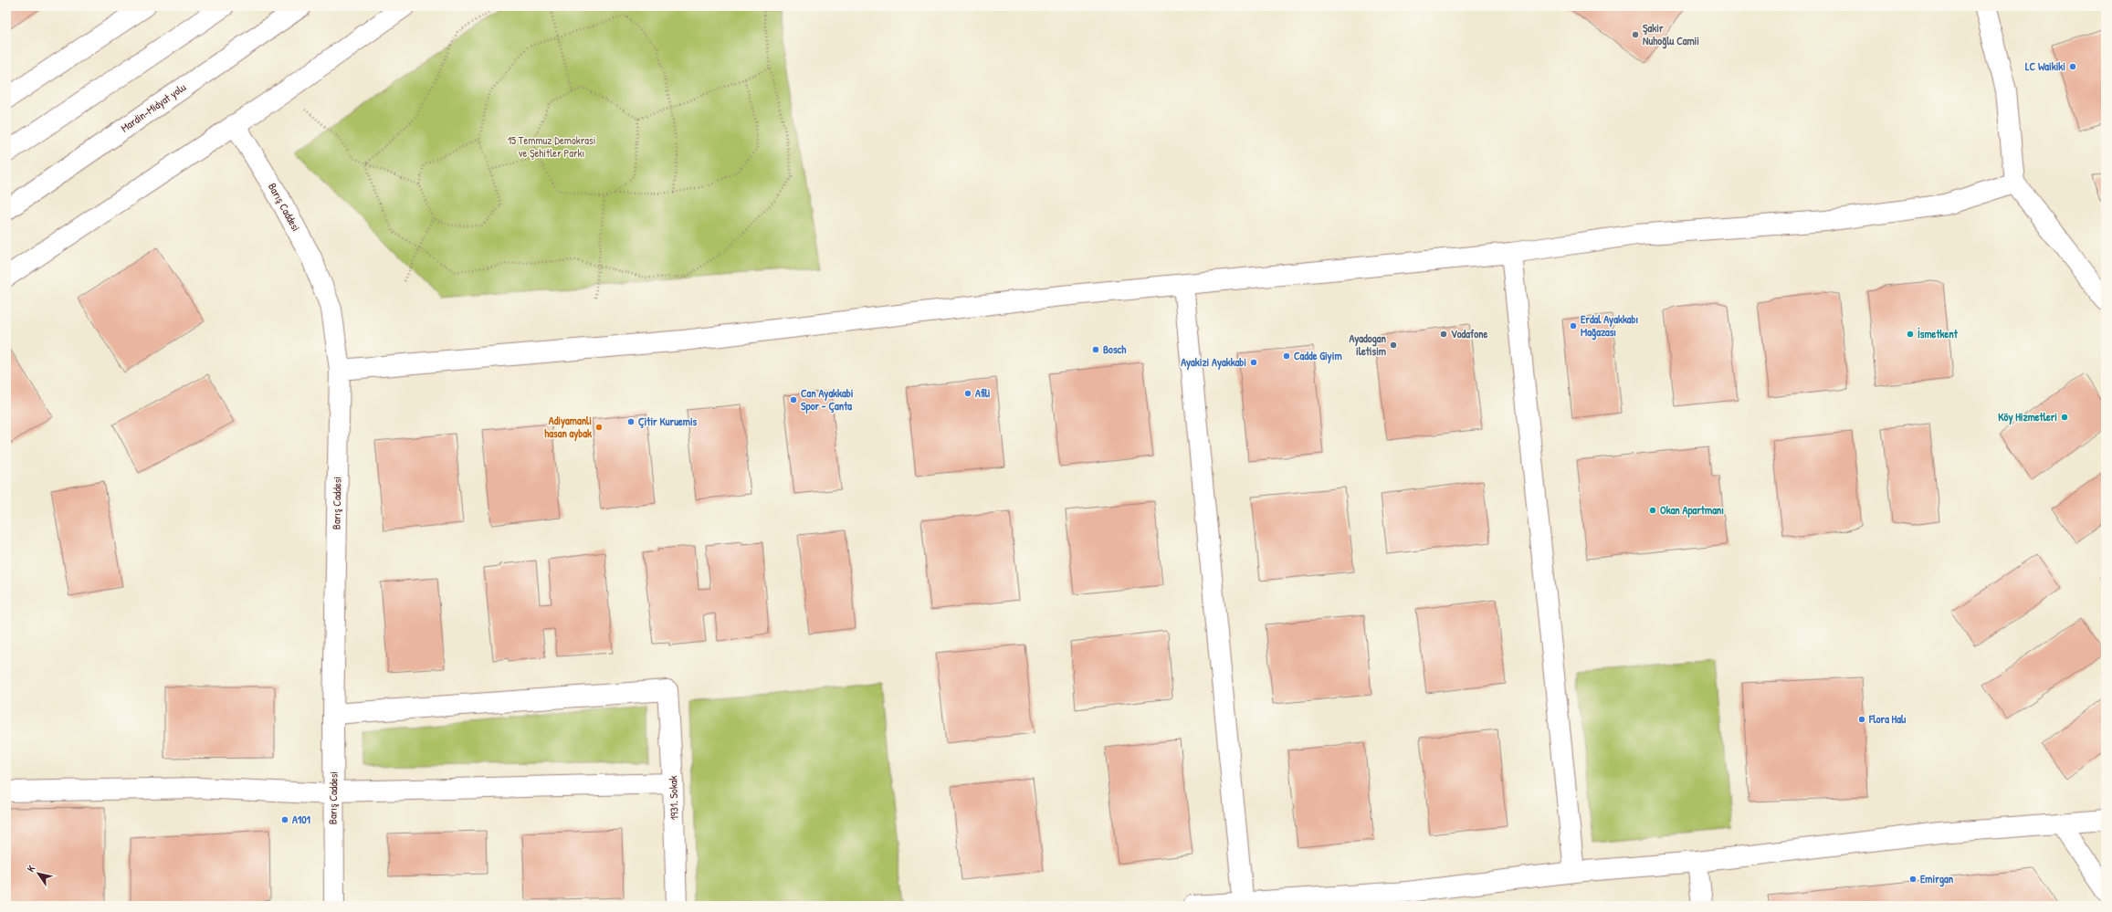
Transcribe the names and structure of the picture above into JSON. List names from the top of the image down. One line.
{"streets":{"main road":["Mardin-Midyat yolu","Barış Caddesi","1931. Sokak"]},"crossings":[["Barış Caddesi","1931. Sokak"]],"parks":["15 Temmuz Demokrasi ve Şehitler Parkı"],"places":["Şakir Nuhoğlu Camii","LC Waikiki","Erdal Ayakkabı Mağazası","Vodafone","İsmetkent","Ayadogan iletisim","Bosch","Cadde Giyim","Ayakizi Ayakkabi","Afili","Can Ayakkabi Spor - Çanta","Köy Hizmetleri","Çitir Kuruemis","Adiyamanli hasan aybak","Okan Apartmanı","Flora Halı","A101","Emirgan"],"north":"top left"}
